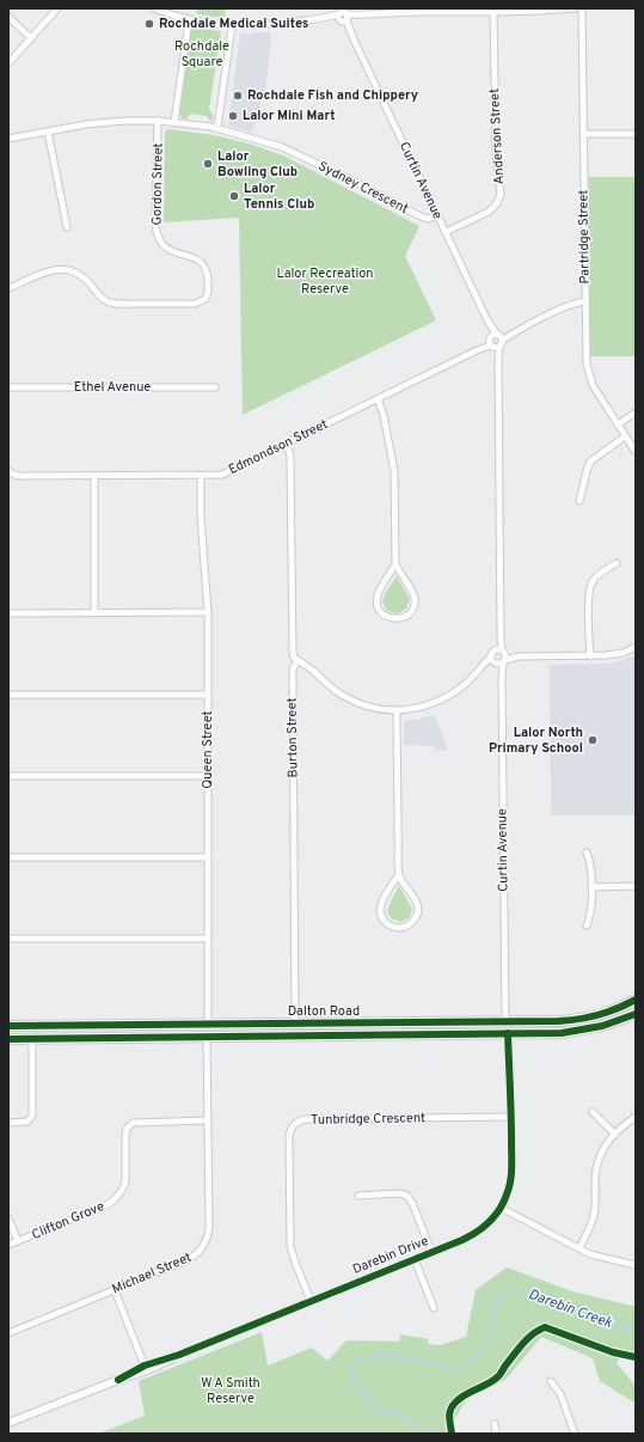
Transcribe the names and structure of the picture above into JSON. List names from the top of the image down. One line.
{"streets":{"main road":["Burton Street","Dalton Road"],"street":["Anderson Street","Curtin Avenue","Gordon Street","Sydney Crescent","Partridge Street","Ethel Avenue","Edmondson Street","Queen Street","Tunbridge Crescent","Clifton Grove","Darebin Drive","Michael Street"]},"crossings":[["Anderson Street","Curtin Avenue"],["Curtin Avenue","Sydney Crescent"],["Curtin Avenue","Edmondson Street"],["Curtin Avenue","Burton Street"],["Curtin Avenue","Dalton Road"],["Gordon Street","Sydney Crescent"],["Partridge Street","Edmondson Street"],["Edmondson Street","Burton Street"],["Edmondson Street","Queen Street"],["Burton Street","Dalton Road"],["Queen Street","Dalton Road"],["Dalton Road","Darebin Drive"],["Dalton Road","Michael Street"],["Tunbridge Crescent","Darebin Drive"],["Clifton Grove","Michael Street"]],"water":["Darebin Creek"],"parks":["Rochdale Square","Lalor Recreation Reserve","W A Smith Reserve"],"places":["Rochdale Medical Suites","Rochdale Fish and Chippery","Lalor Mini Mart","Lalor Bowling Club","Lalor Tennis Club","Lalor North Primary School"]}
